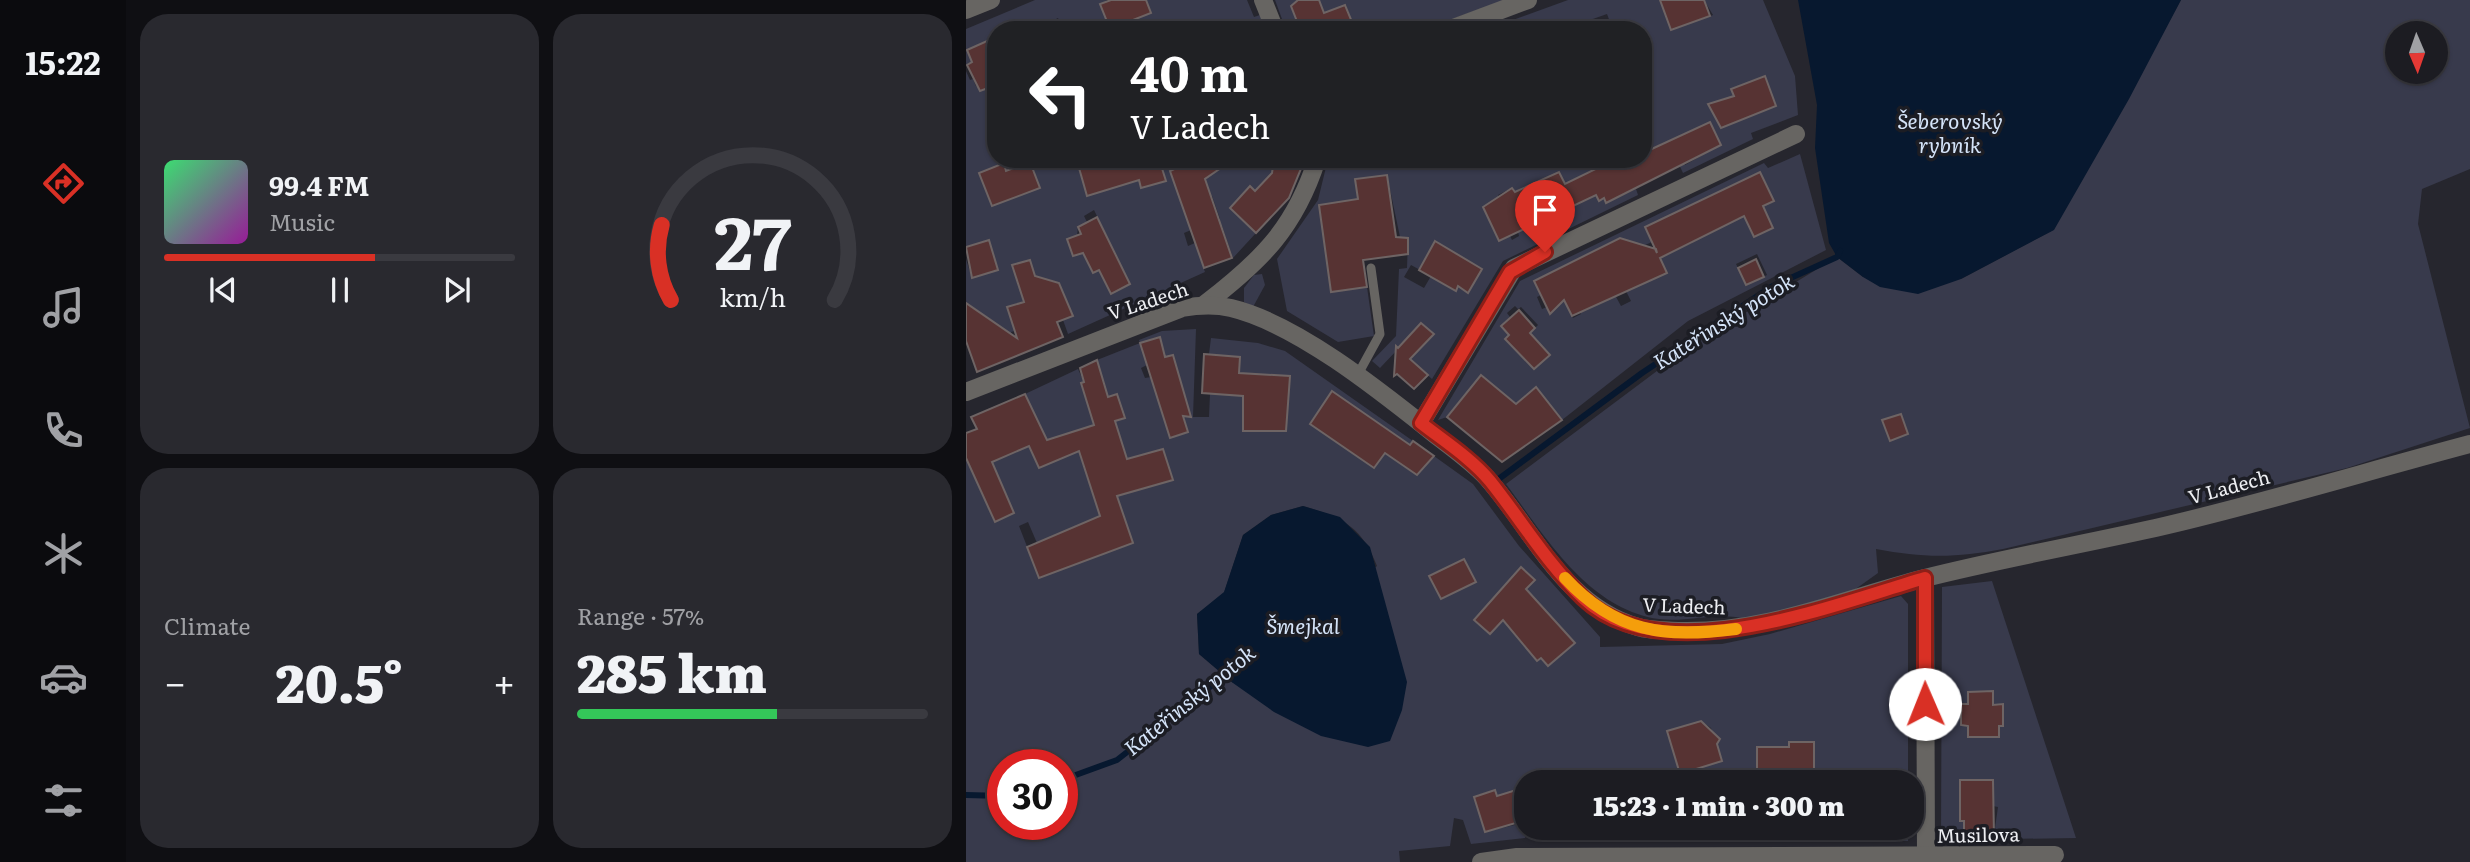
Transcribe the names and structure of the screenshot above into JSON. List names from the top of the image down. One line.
{"streets":{"street":["V Ladech","Musilova"]},"water":["Šeberovský rybník","Kateřinský potok","Šmejkal"],"north":"bottom","page":{"tabs":"15:22","turn":["40 m","V Ladech"],"song":["99.4 FM","Music"],"tile":["Climate",["Range · 57%","285 km"]],"heat":["−","20.5°","+"],"limit":"30","trip":"15:23 · 1 min · 300 m","gauge":["27","km/h"]}}
